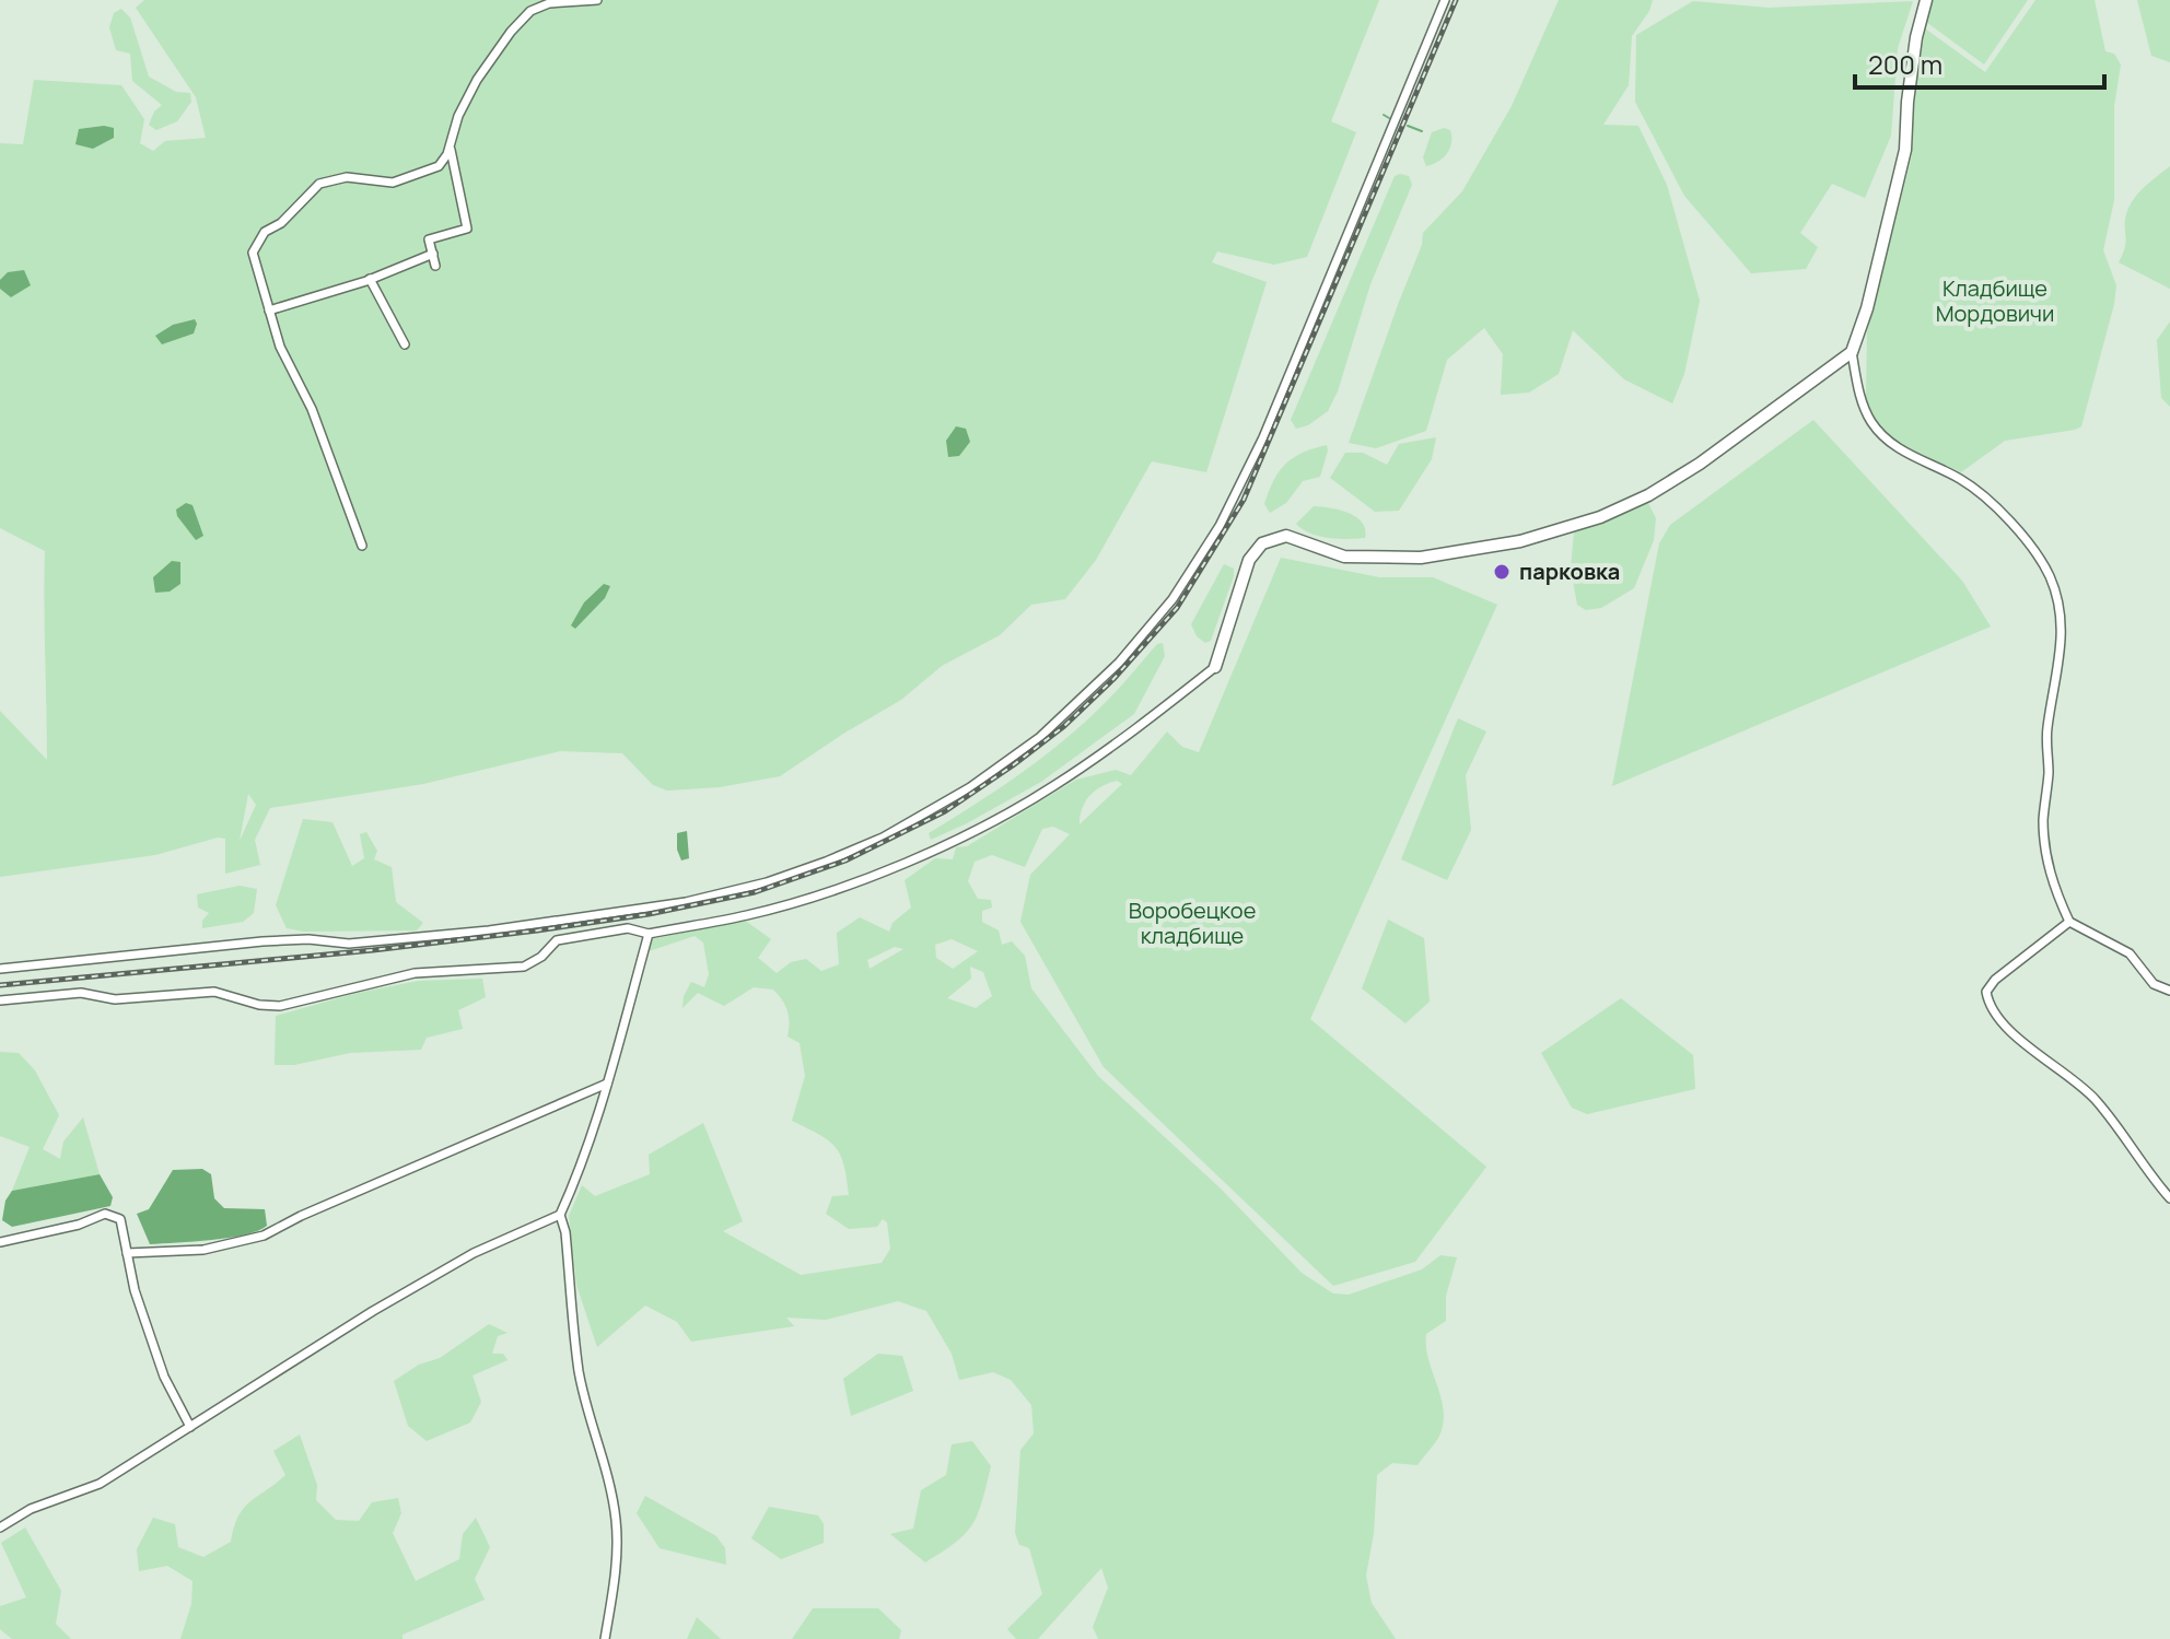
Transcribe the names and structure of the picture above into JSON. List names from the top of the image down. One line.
{"parks":["Кладбище Мордовичи","Воробецкое кладбище"],"places":["парковка"],"scale_bar":"200 m"}
